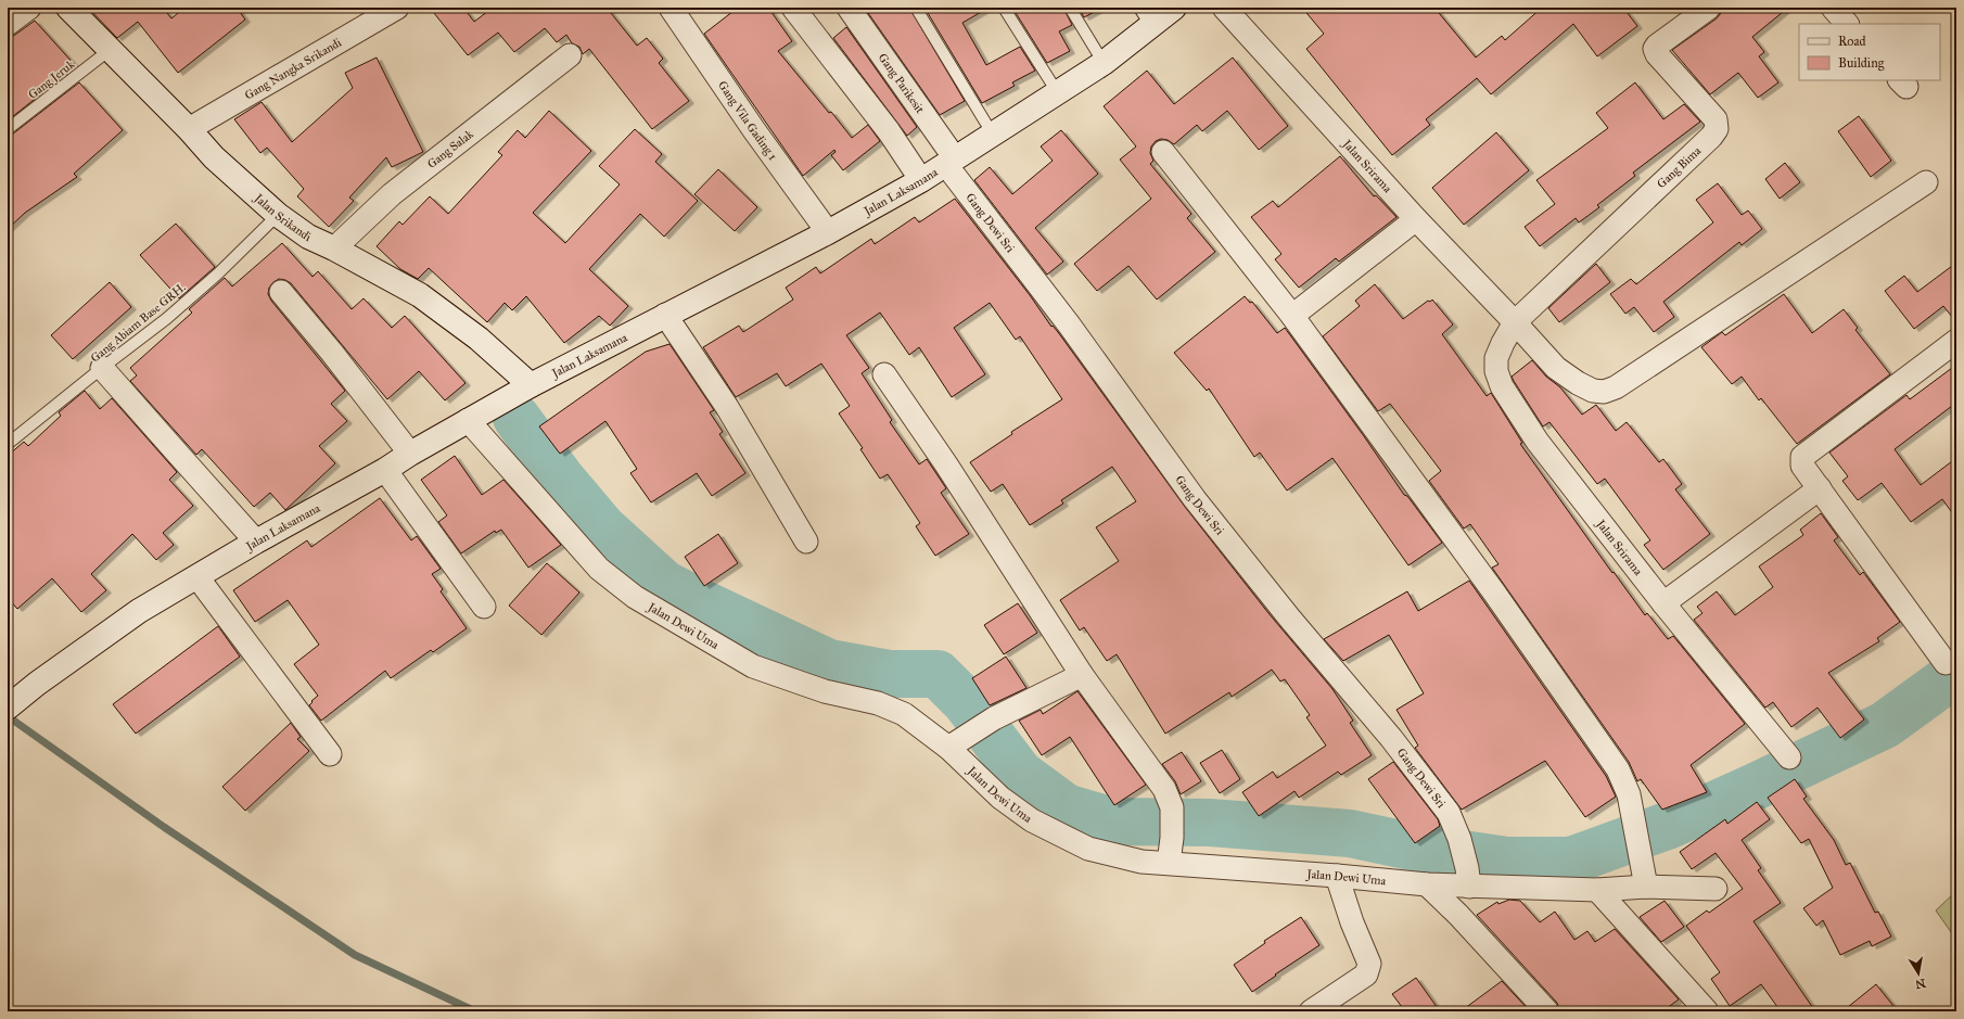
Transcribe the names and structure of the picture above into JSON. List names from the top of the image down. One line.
{"streets":{"main road":["Jalan Laksamana","Jalan Srikandi"],"street":["Gang Nangka Srikandi","Gang Parikesit","Gang Vila Gading 1","Gang Salak","Jalan Srirama","Gang Bima","Gang Dewi Sri","Jalan Dewi Uma"],"lane":["Gang Jeruk","Gang Abiam Base GRH."]},"crossings":[["Gang Nangka Srikandi","Jalan Srikandi"],["Gang Jeruk","Jalan Srikandi"],["Gang Parikesit","Jalan Laksamana"],["Gang Parikesit","Gang Dewi Sri"],["Gang Vila Gading 1","Jalan Laksamana"],["Gang Salak","Jalan Srikandi"],["Jalan Srirama","Gang Bima"],["Jalan Laksamana","Jalan Srikandi"],["Jalan Laksamana","Gang Dewi Sri"],["Jalan Laksamana","Jalan Dewi Uma"],["Jalan Srikandi","Gang Abiam Base GRH."],["Gang Dewi Sri","Jalan Dewi Uma"]],"legend":["Road","Building"],"north":"bottom"}
